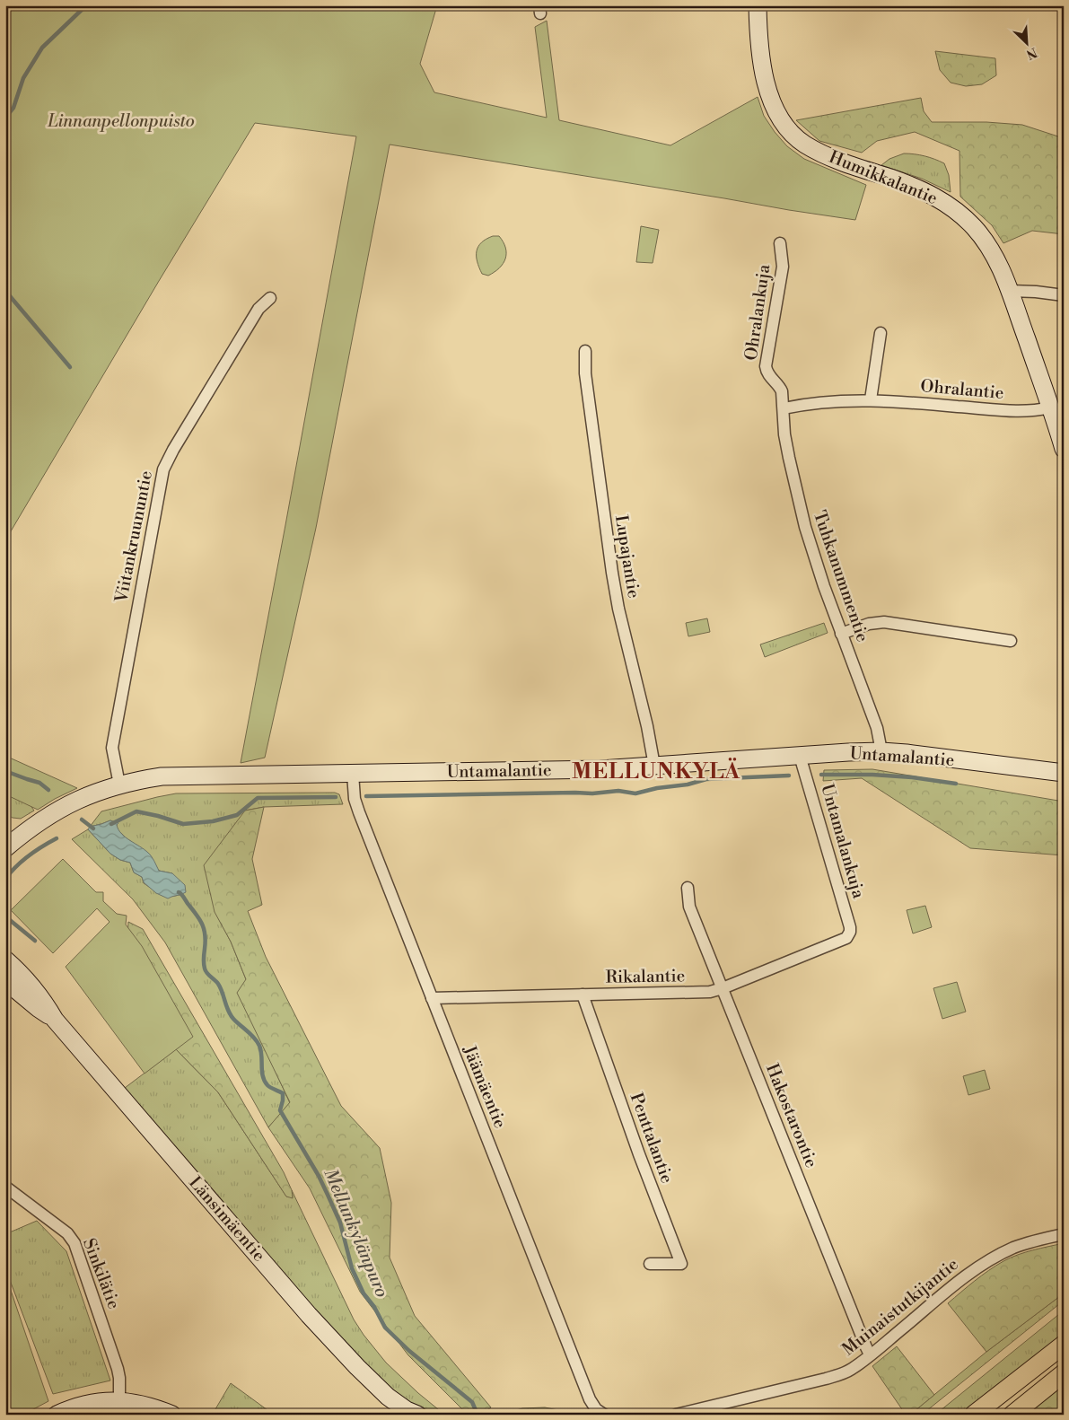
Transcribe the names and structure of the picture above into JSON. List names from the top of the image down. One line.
{"streets":{"street":["Humikkalantie","Ohralankuja","Ohralantie","Viitankruununtie","Lupajantie","Tuhkanummentie","Untamalantie","Untamalankuja","Rikalantie","Jäämäentie","Hakostarontie","Penttalantie","Länsimäentie","Sinkilätie","Muinaistutkijantie"]},"crossings":[["Humikkalantie","Ohralantie"],["Ohralankuja","Ohralantie"],["Ohralankuja","Tuhkanummentie"],["Ohralantie","Tuhkanummentie"],["Viitankruununtie","Untamalantie"],["Lupajantie","Untamalantie"],["Tuhkanummentie","Untamalantie"],["Untamalantie","Untamalankuja"],["Untamalantie","Jäämäentie"],["Untamalankuja","Rikalantie"],["Rikalantie","Jäämäentie"],["Rikalantie","Hakostarontie"],["Rikalantie","Penttalantie"],["Hakostarontie","Muinaistutkijantie"]],"districts":["MELLUNKYLÄ"],"water":["Mellunkylänpuro"],"parks":["Linnanpellonpuisto"],"north":"bottom right"}
